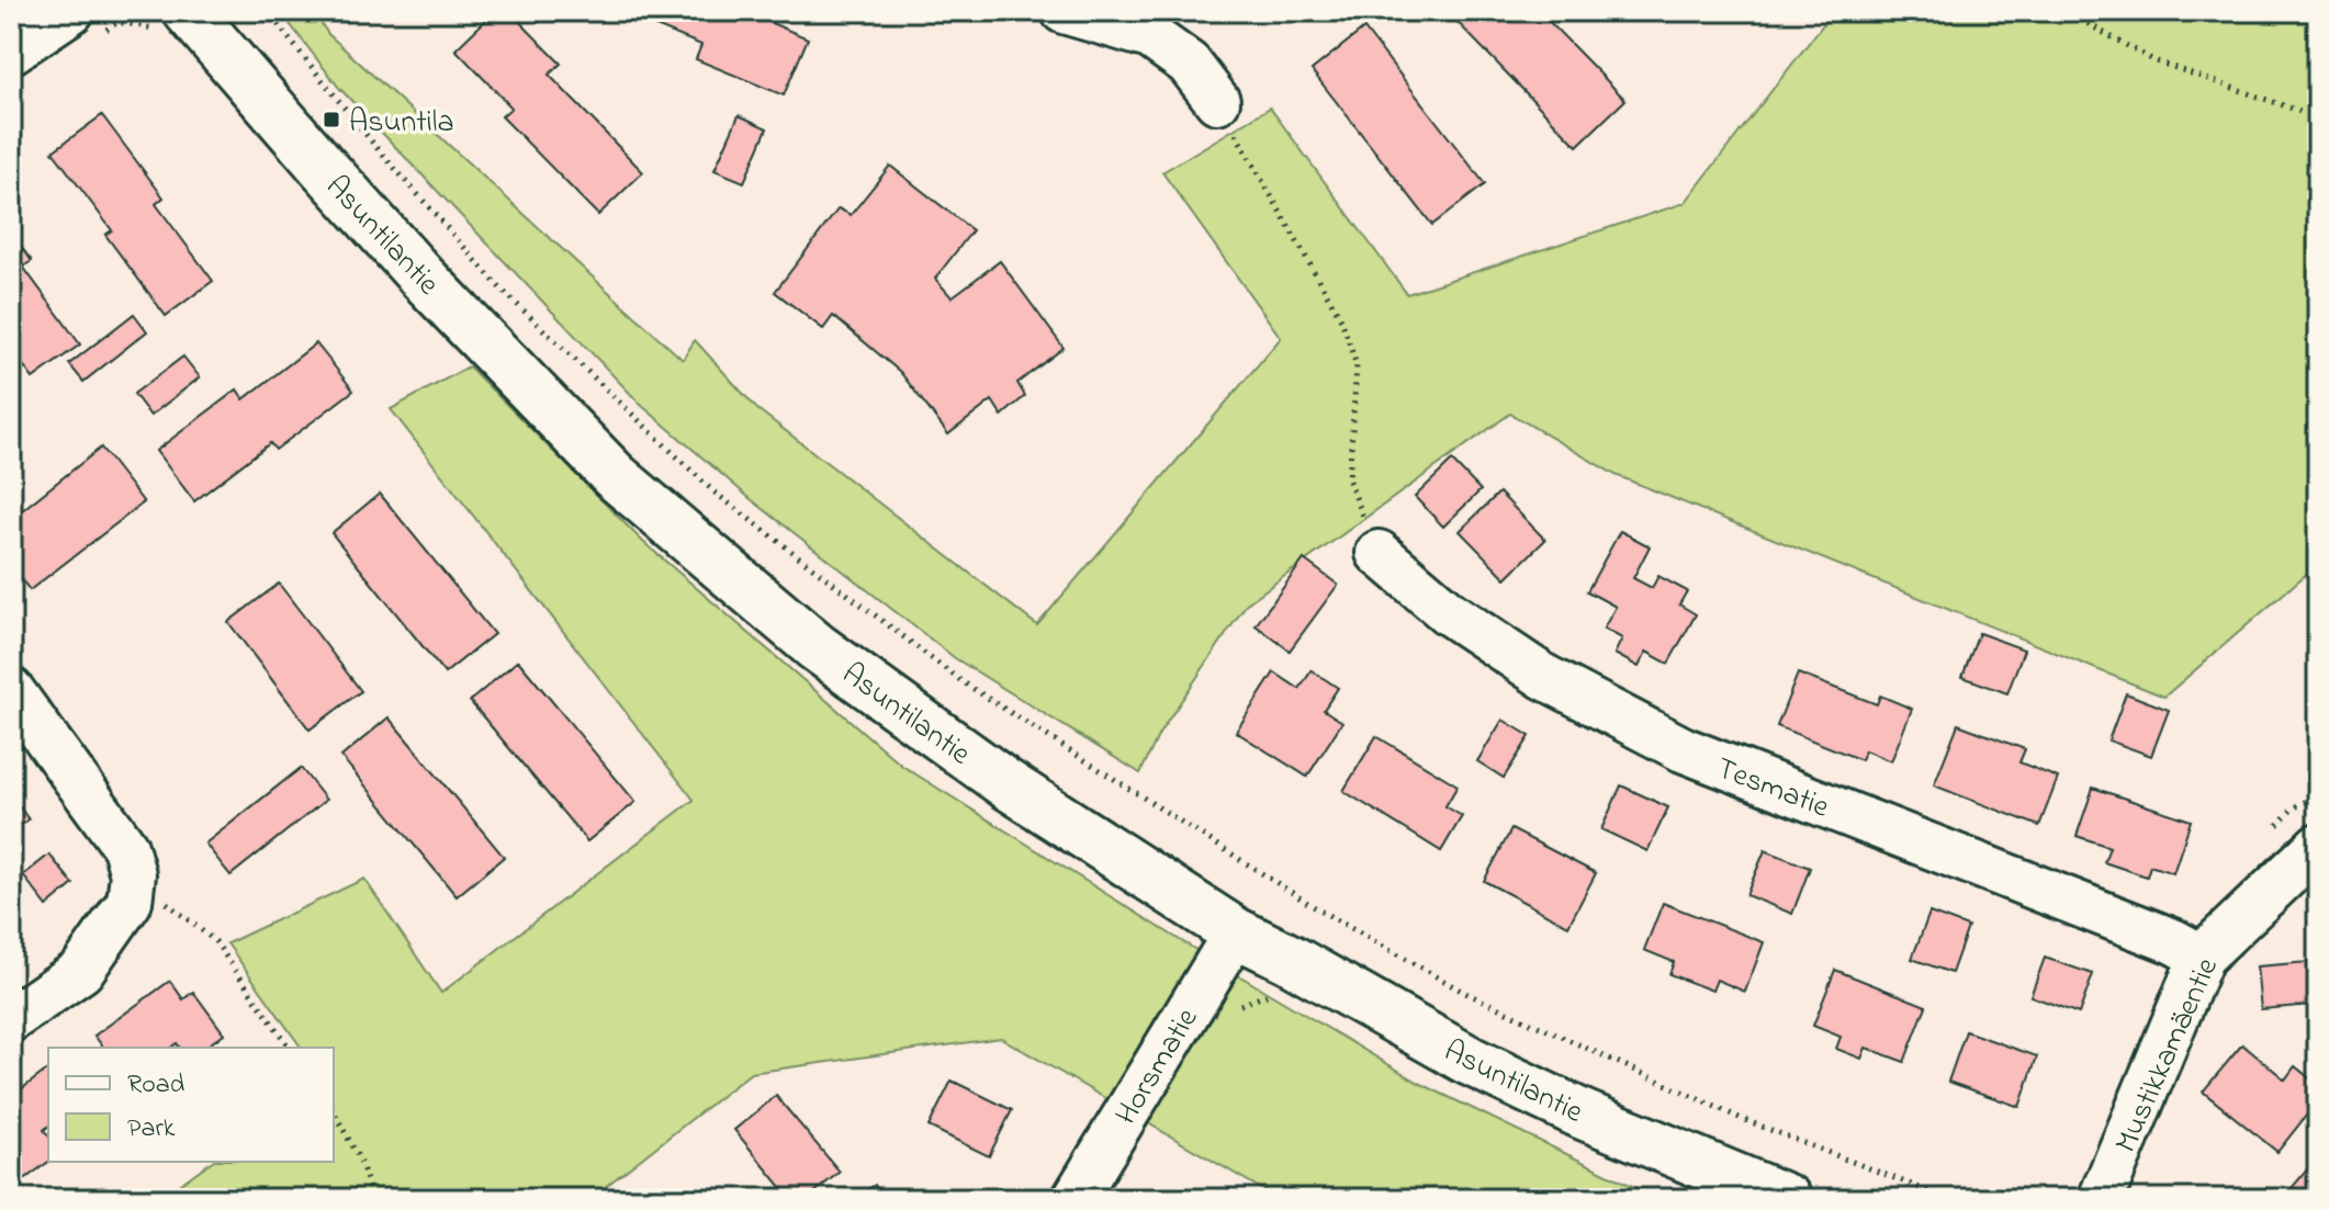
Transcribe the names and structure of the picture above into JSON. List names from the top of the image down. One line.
{"streets":{"street":["Asuntilantie","Tesmatie","Mustikkamäentie","Horsmatie"]},"crossings":[["Asuntilantie","Horsmatie"],["Tesmatie","Mustikkamäentie"]],"places":{"transit":["Asuntila"]},"legend":["Road","Park"]}
